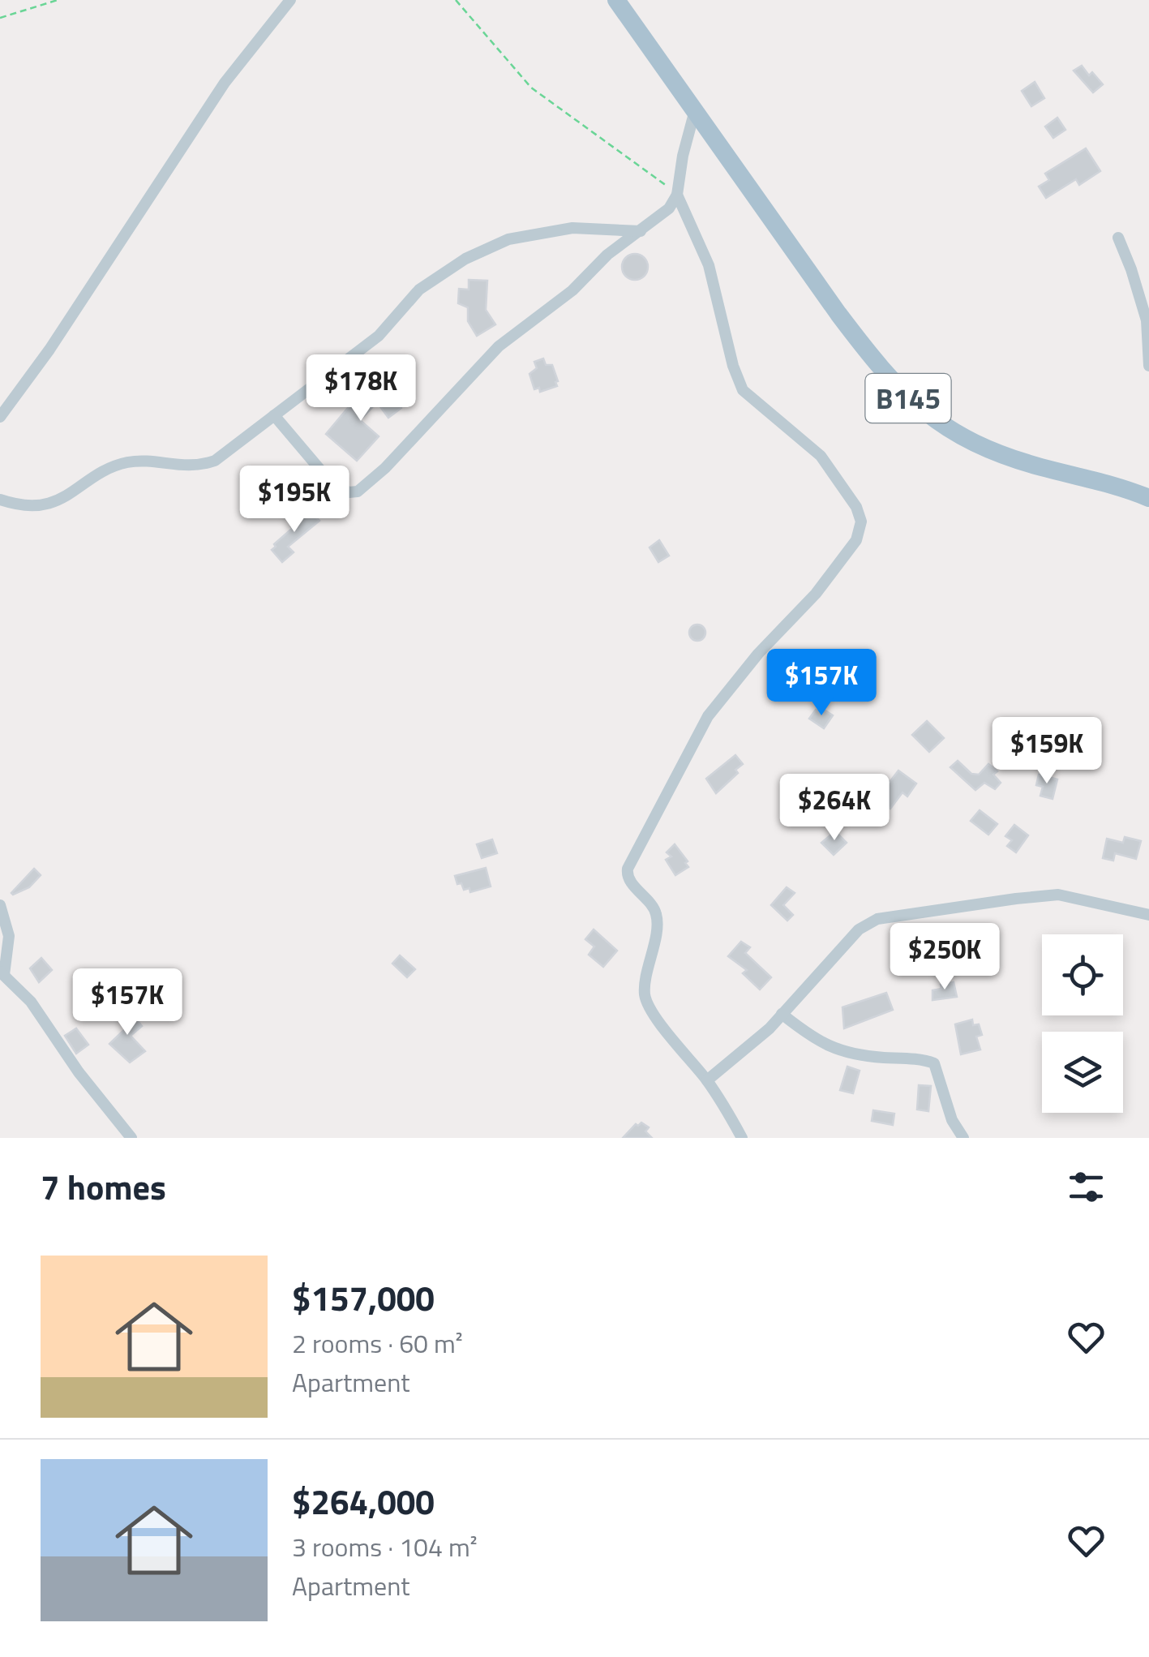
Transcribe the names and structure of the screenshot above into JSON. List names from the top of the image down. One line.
{"streets":{"main road":["B145"]},"page":{"price":["$178K","$195K","$157K","$159K","$264K","$250K","$157K"],"heading":"7 homes","list":[{"name":"$157,000","note":"2 rooms · 60 m² · Apartment"},{"name":"$264,000","note":"3 rooms · 104 m² · Apartment"}]}}
